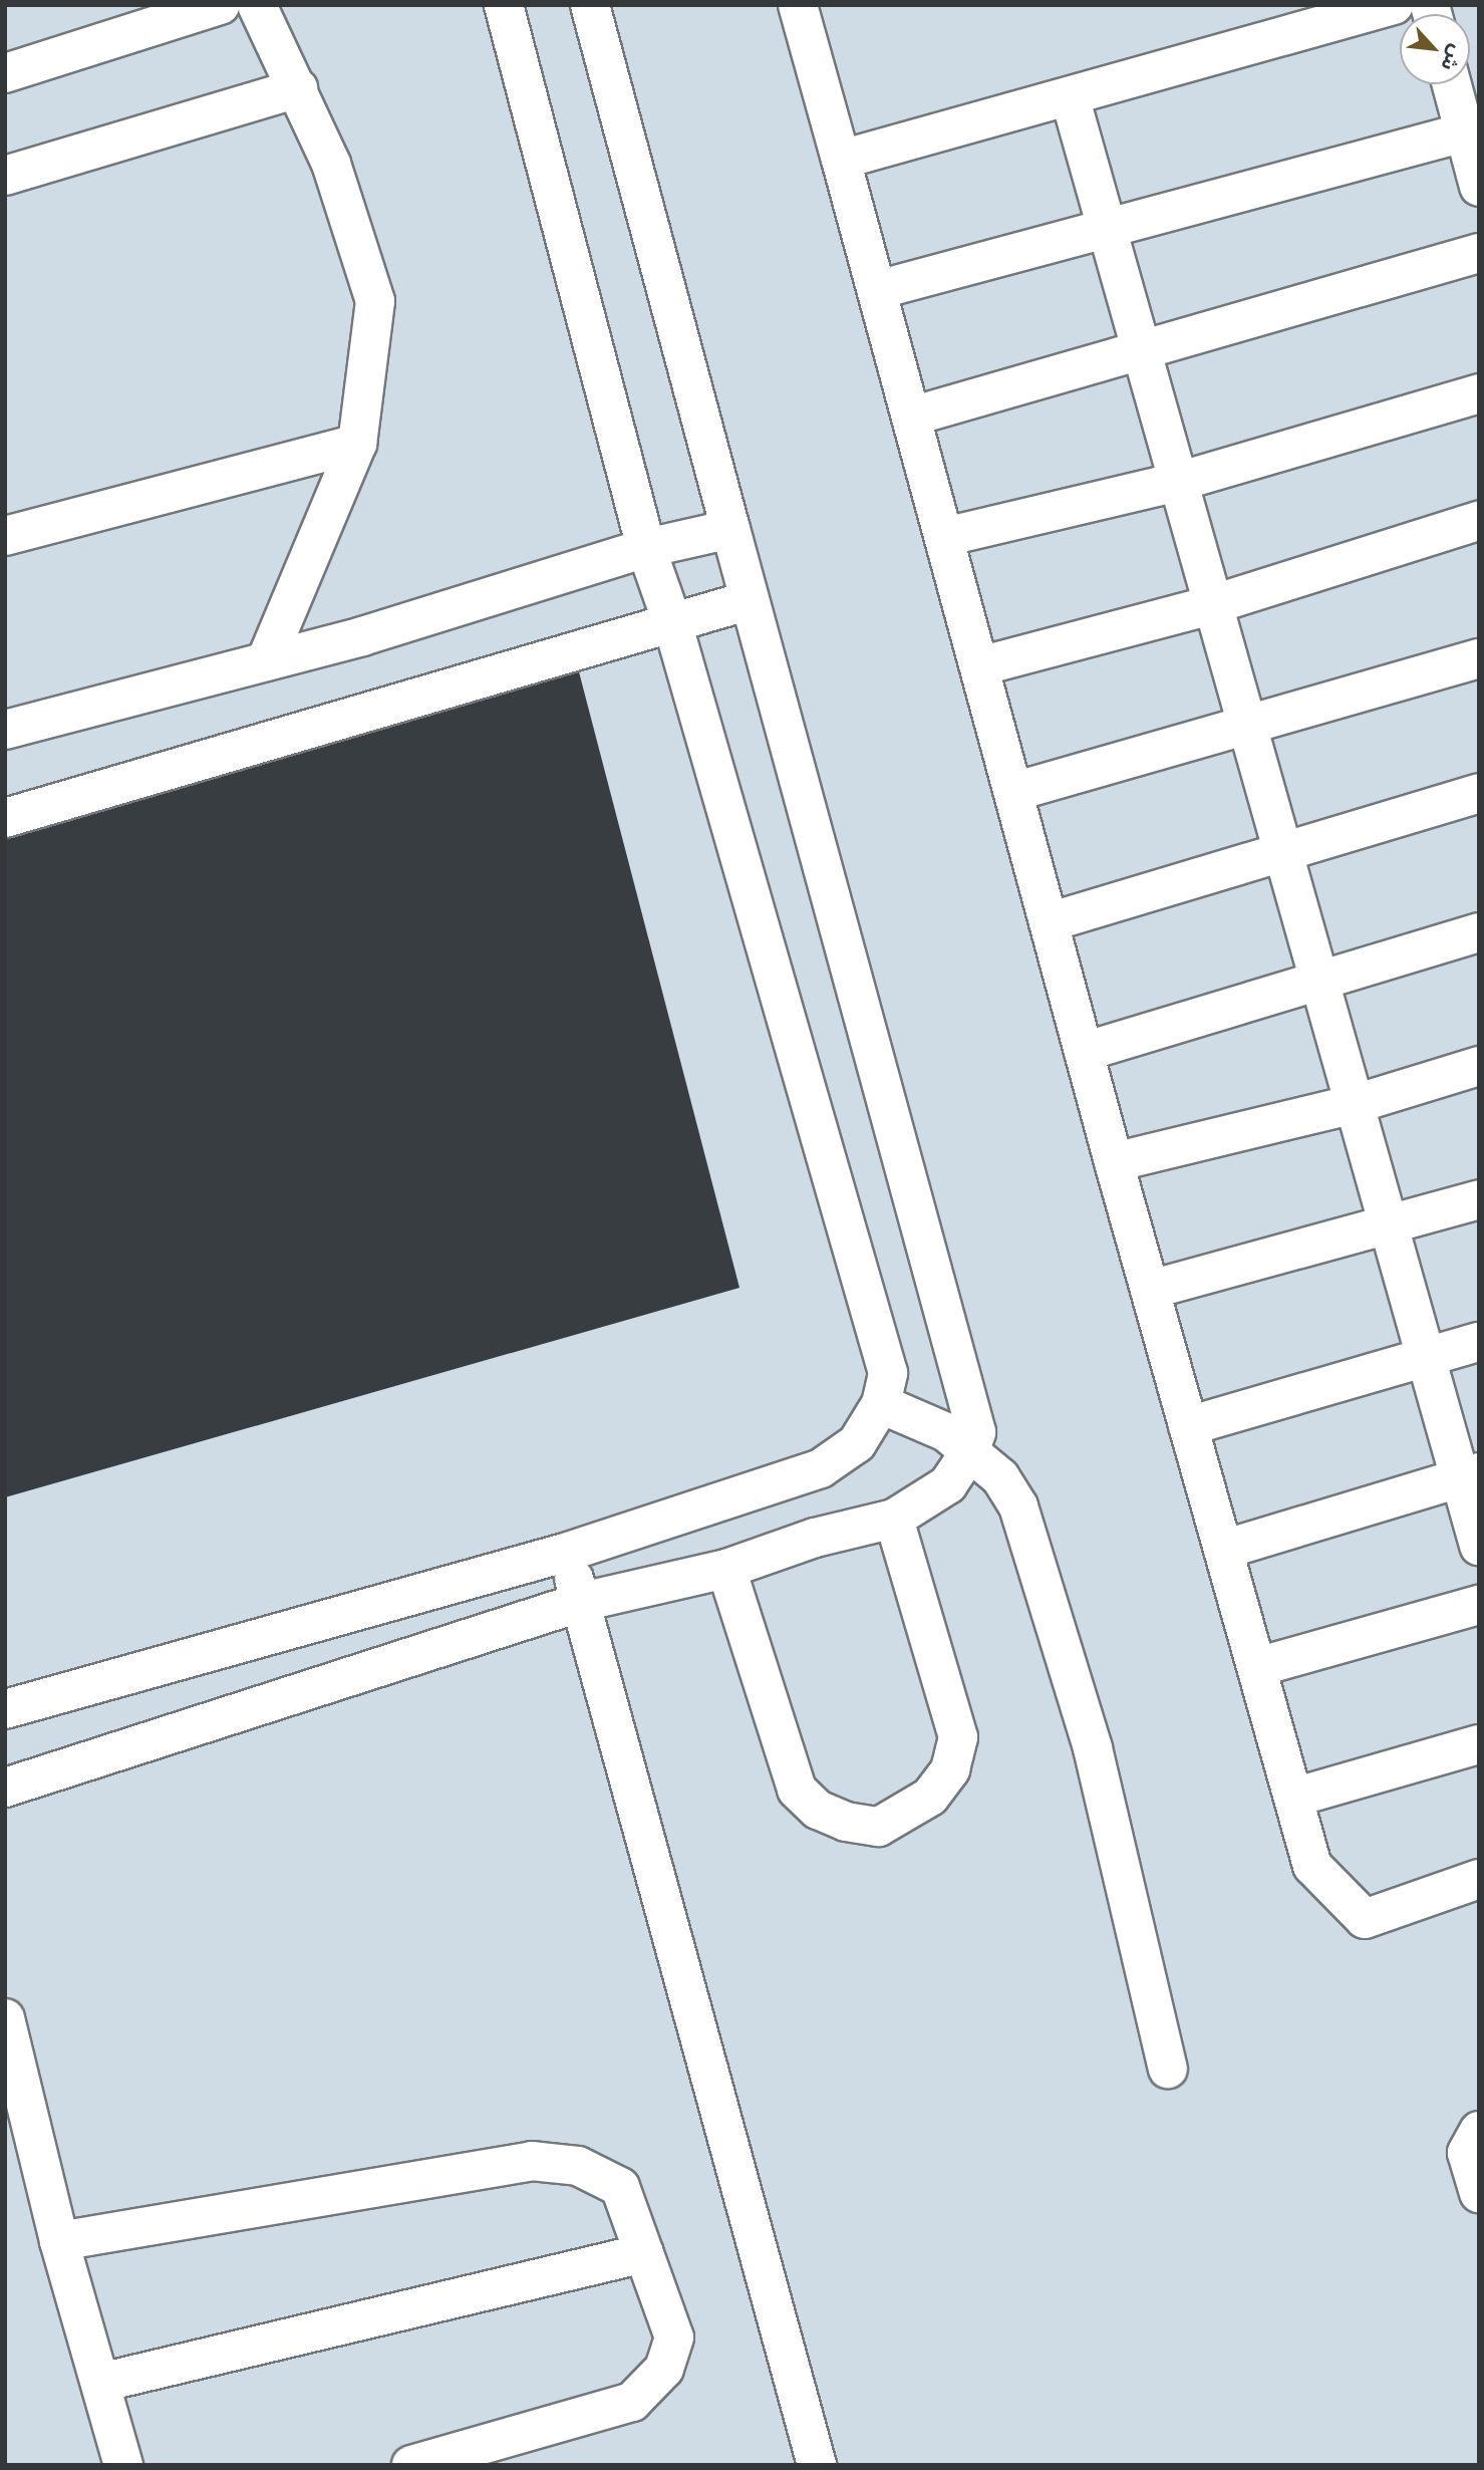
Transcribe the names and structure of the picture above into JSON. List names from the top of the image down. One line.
{"north":"bottom right"}
